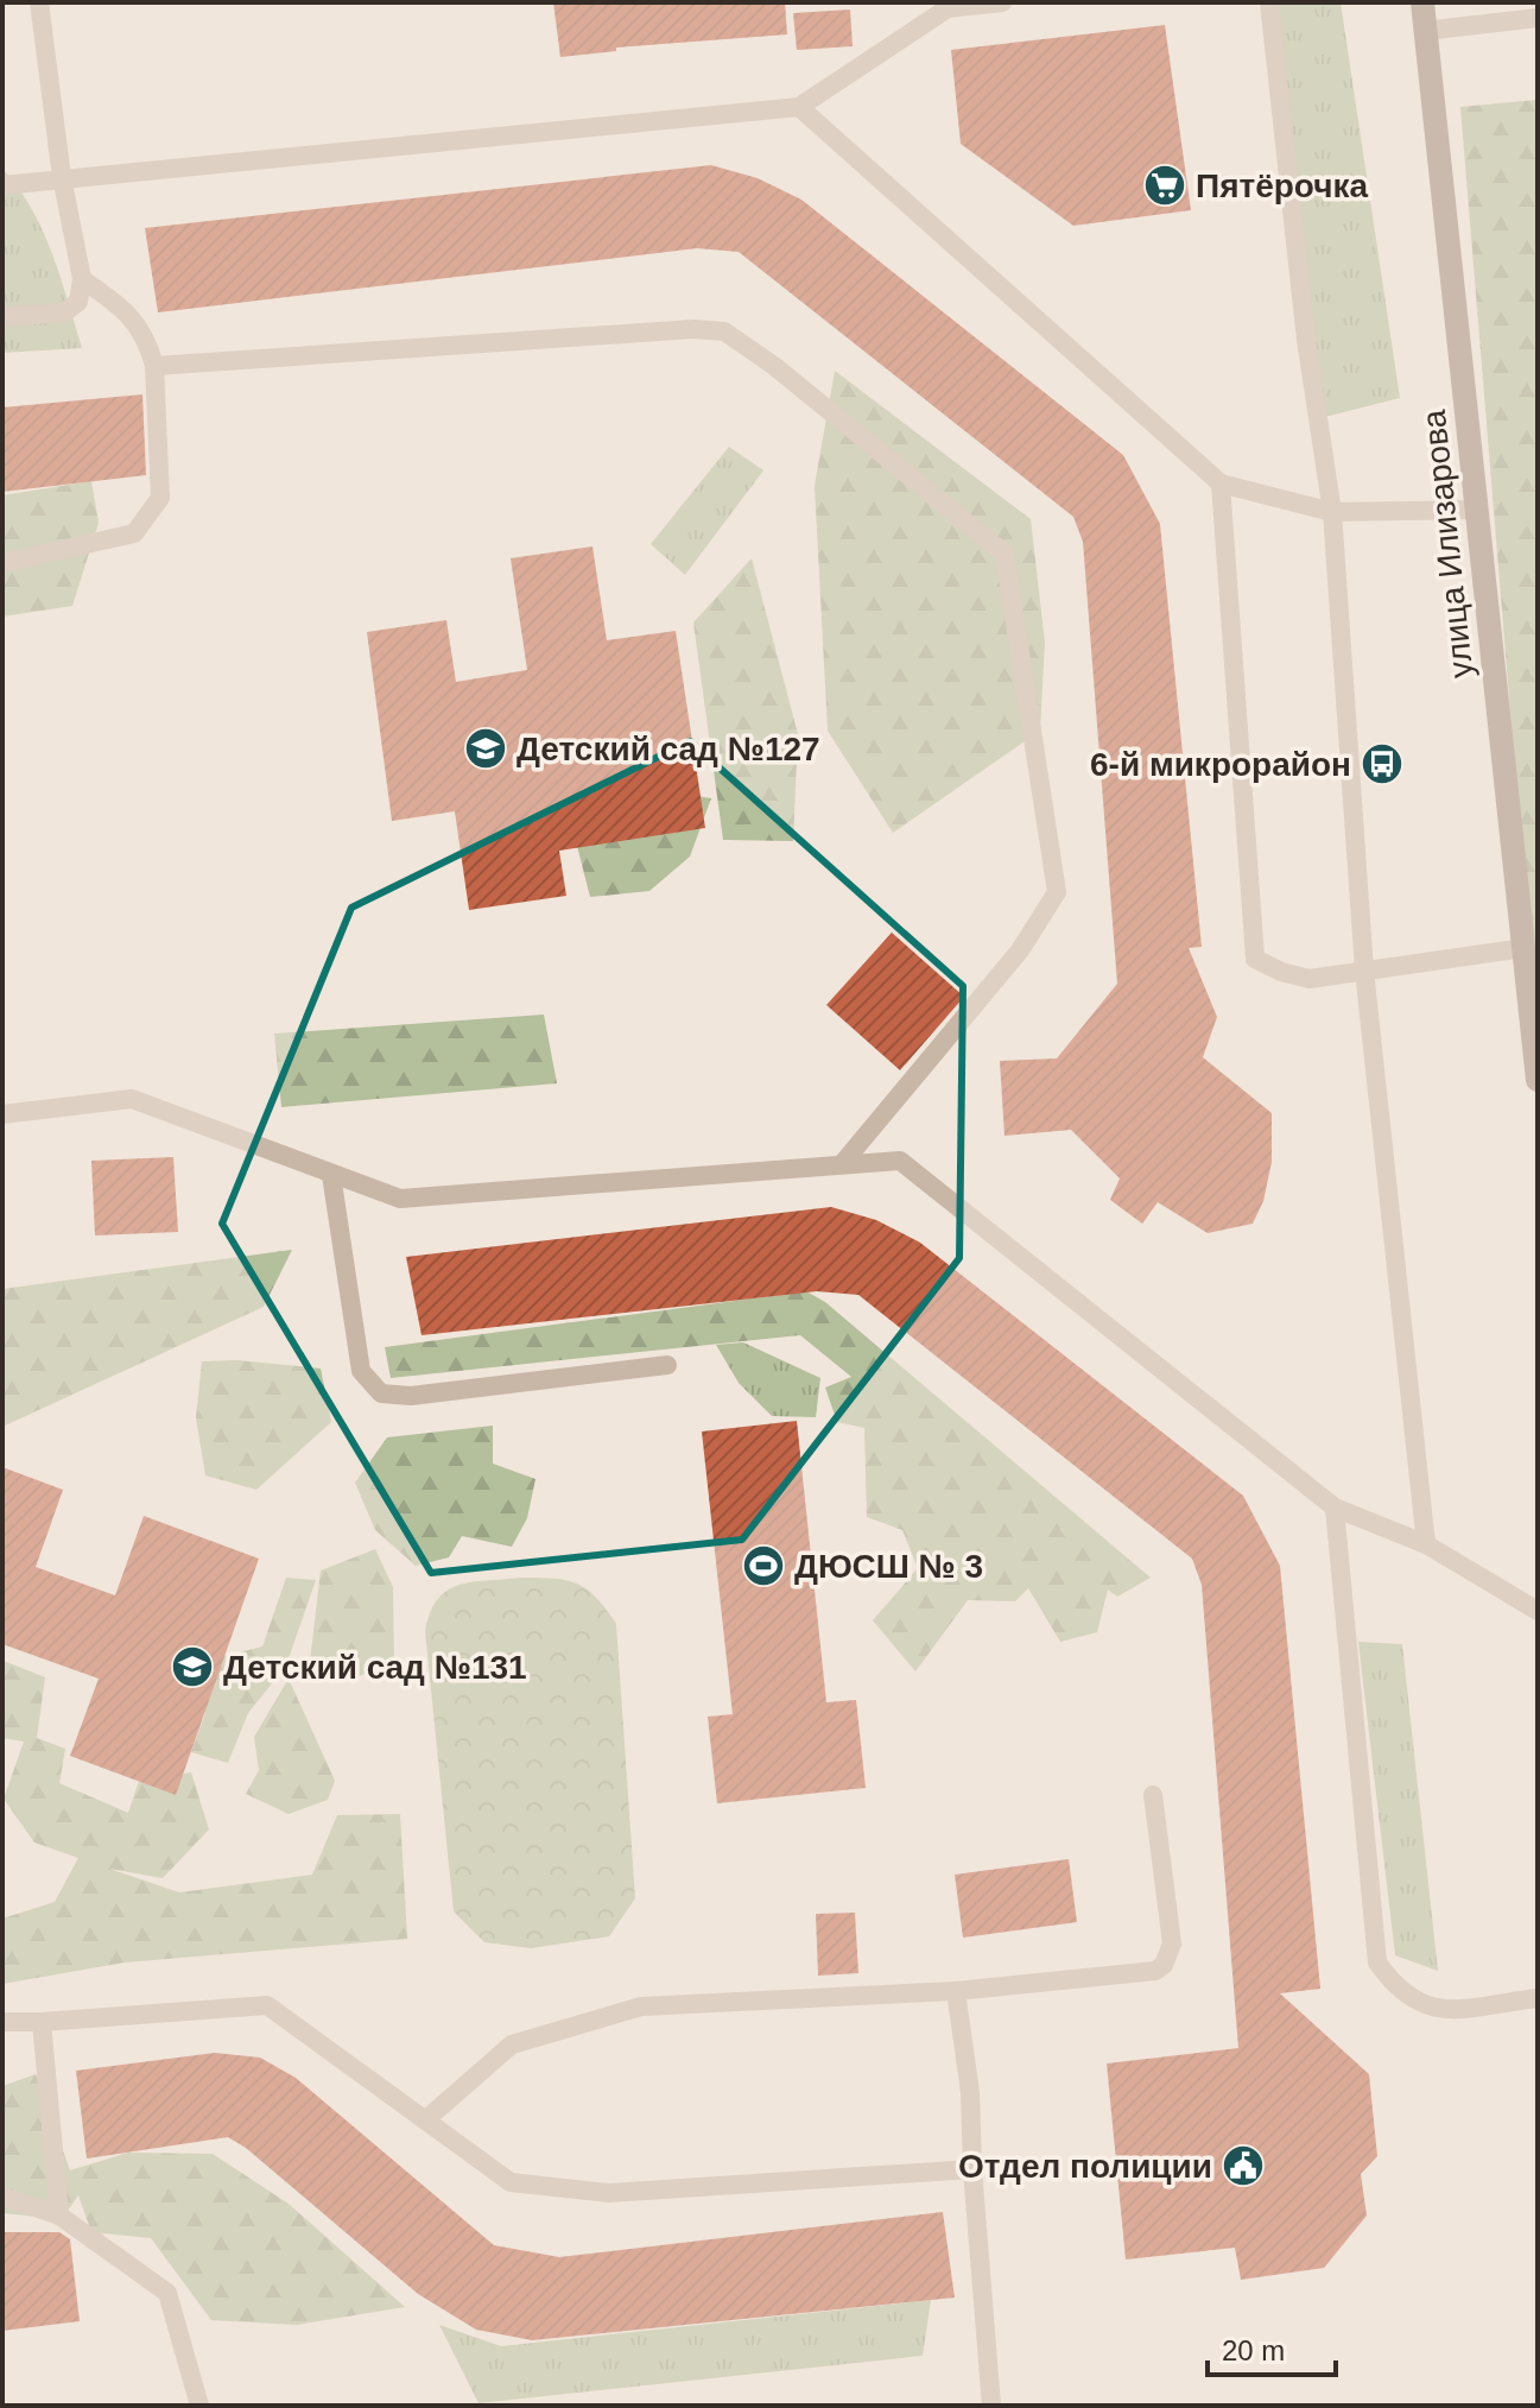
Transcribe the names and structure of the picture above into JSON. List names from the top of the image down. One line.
{"streets":{"street":["улица Илизарова"]},"places":{"supermarket":["Пятёрочка"],"school or university":["Детский сад №127","Детский сад №131"],"bus stop":["6-й микрорайон"],"sports":["ДЮСШ № 3"],"public building":["Отдел полиции"]},"scale_bar":"20 m"}
